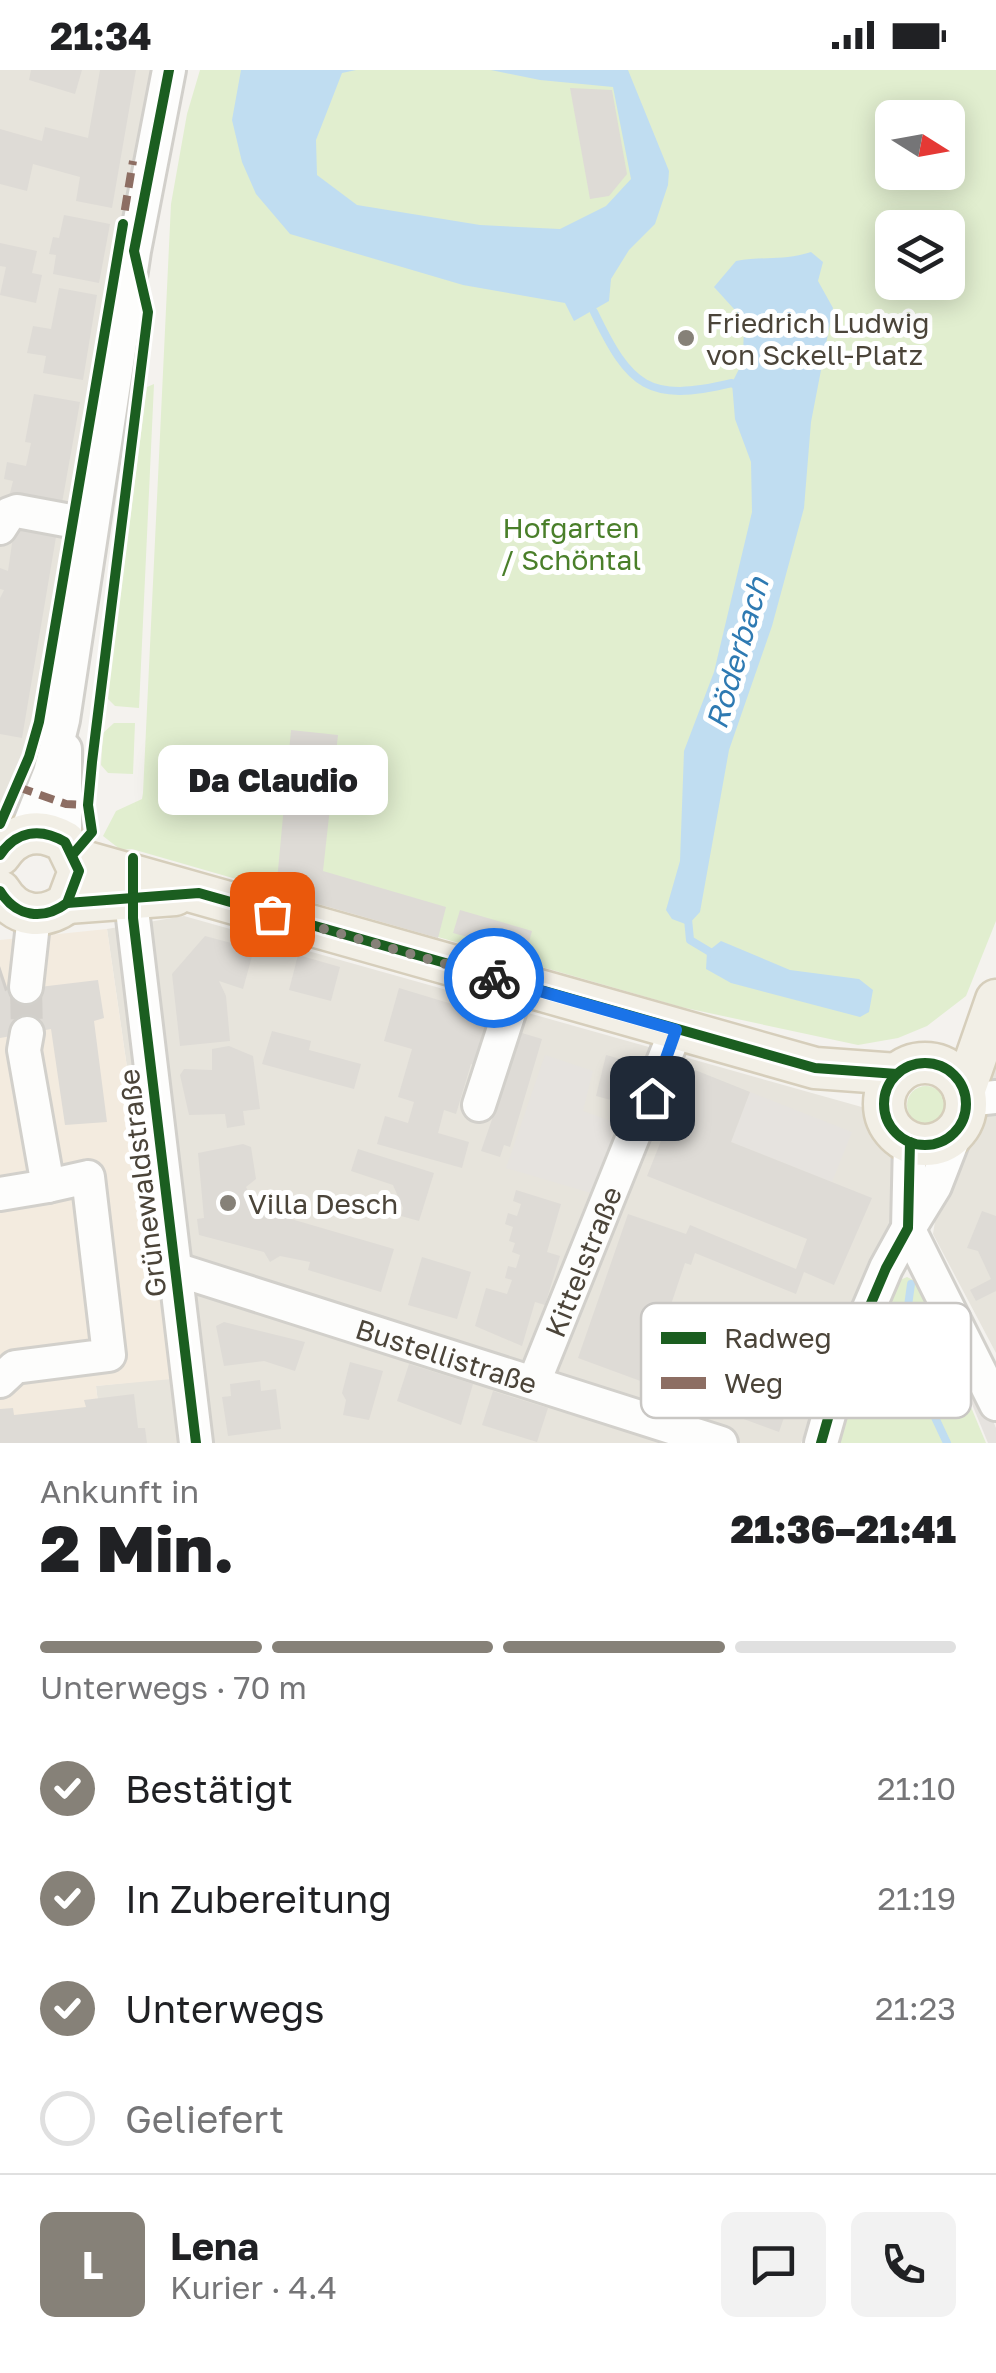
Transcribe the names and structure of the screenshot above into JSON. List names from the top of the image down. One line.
{"streets":{"street":["Grünewaldstraße","Kittelstraße","Bustellistraße"]},"crossings":[["Grünewaldstraße","Bustellistraße"],["Kittelstraße","Bustellistraße"]],"water":["Röderbach"],"parks":["Hofgarten / Schöntal"],"places":["Friedrich Ludwig von Sckell-Platz","Da Claudio","Villa Desch"],"legend":["Radweg","Weg"],"north":"right","page":{"status":"21:34","bubble":"Da Claudio","heading":["2 Min.","Ankunft in","21:36–21:41"],"panel":["Lena","Kurier · 4.4"],"bar":"Unterwegs · 70 m","list":[["Bestätigt","21:10"],["In Zubereitung","21:19"],["Unterwegs","21:23"],"Geliefert"],"round":"L"}}
